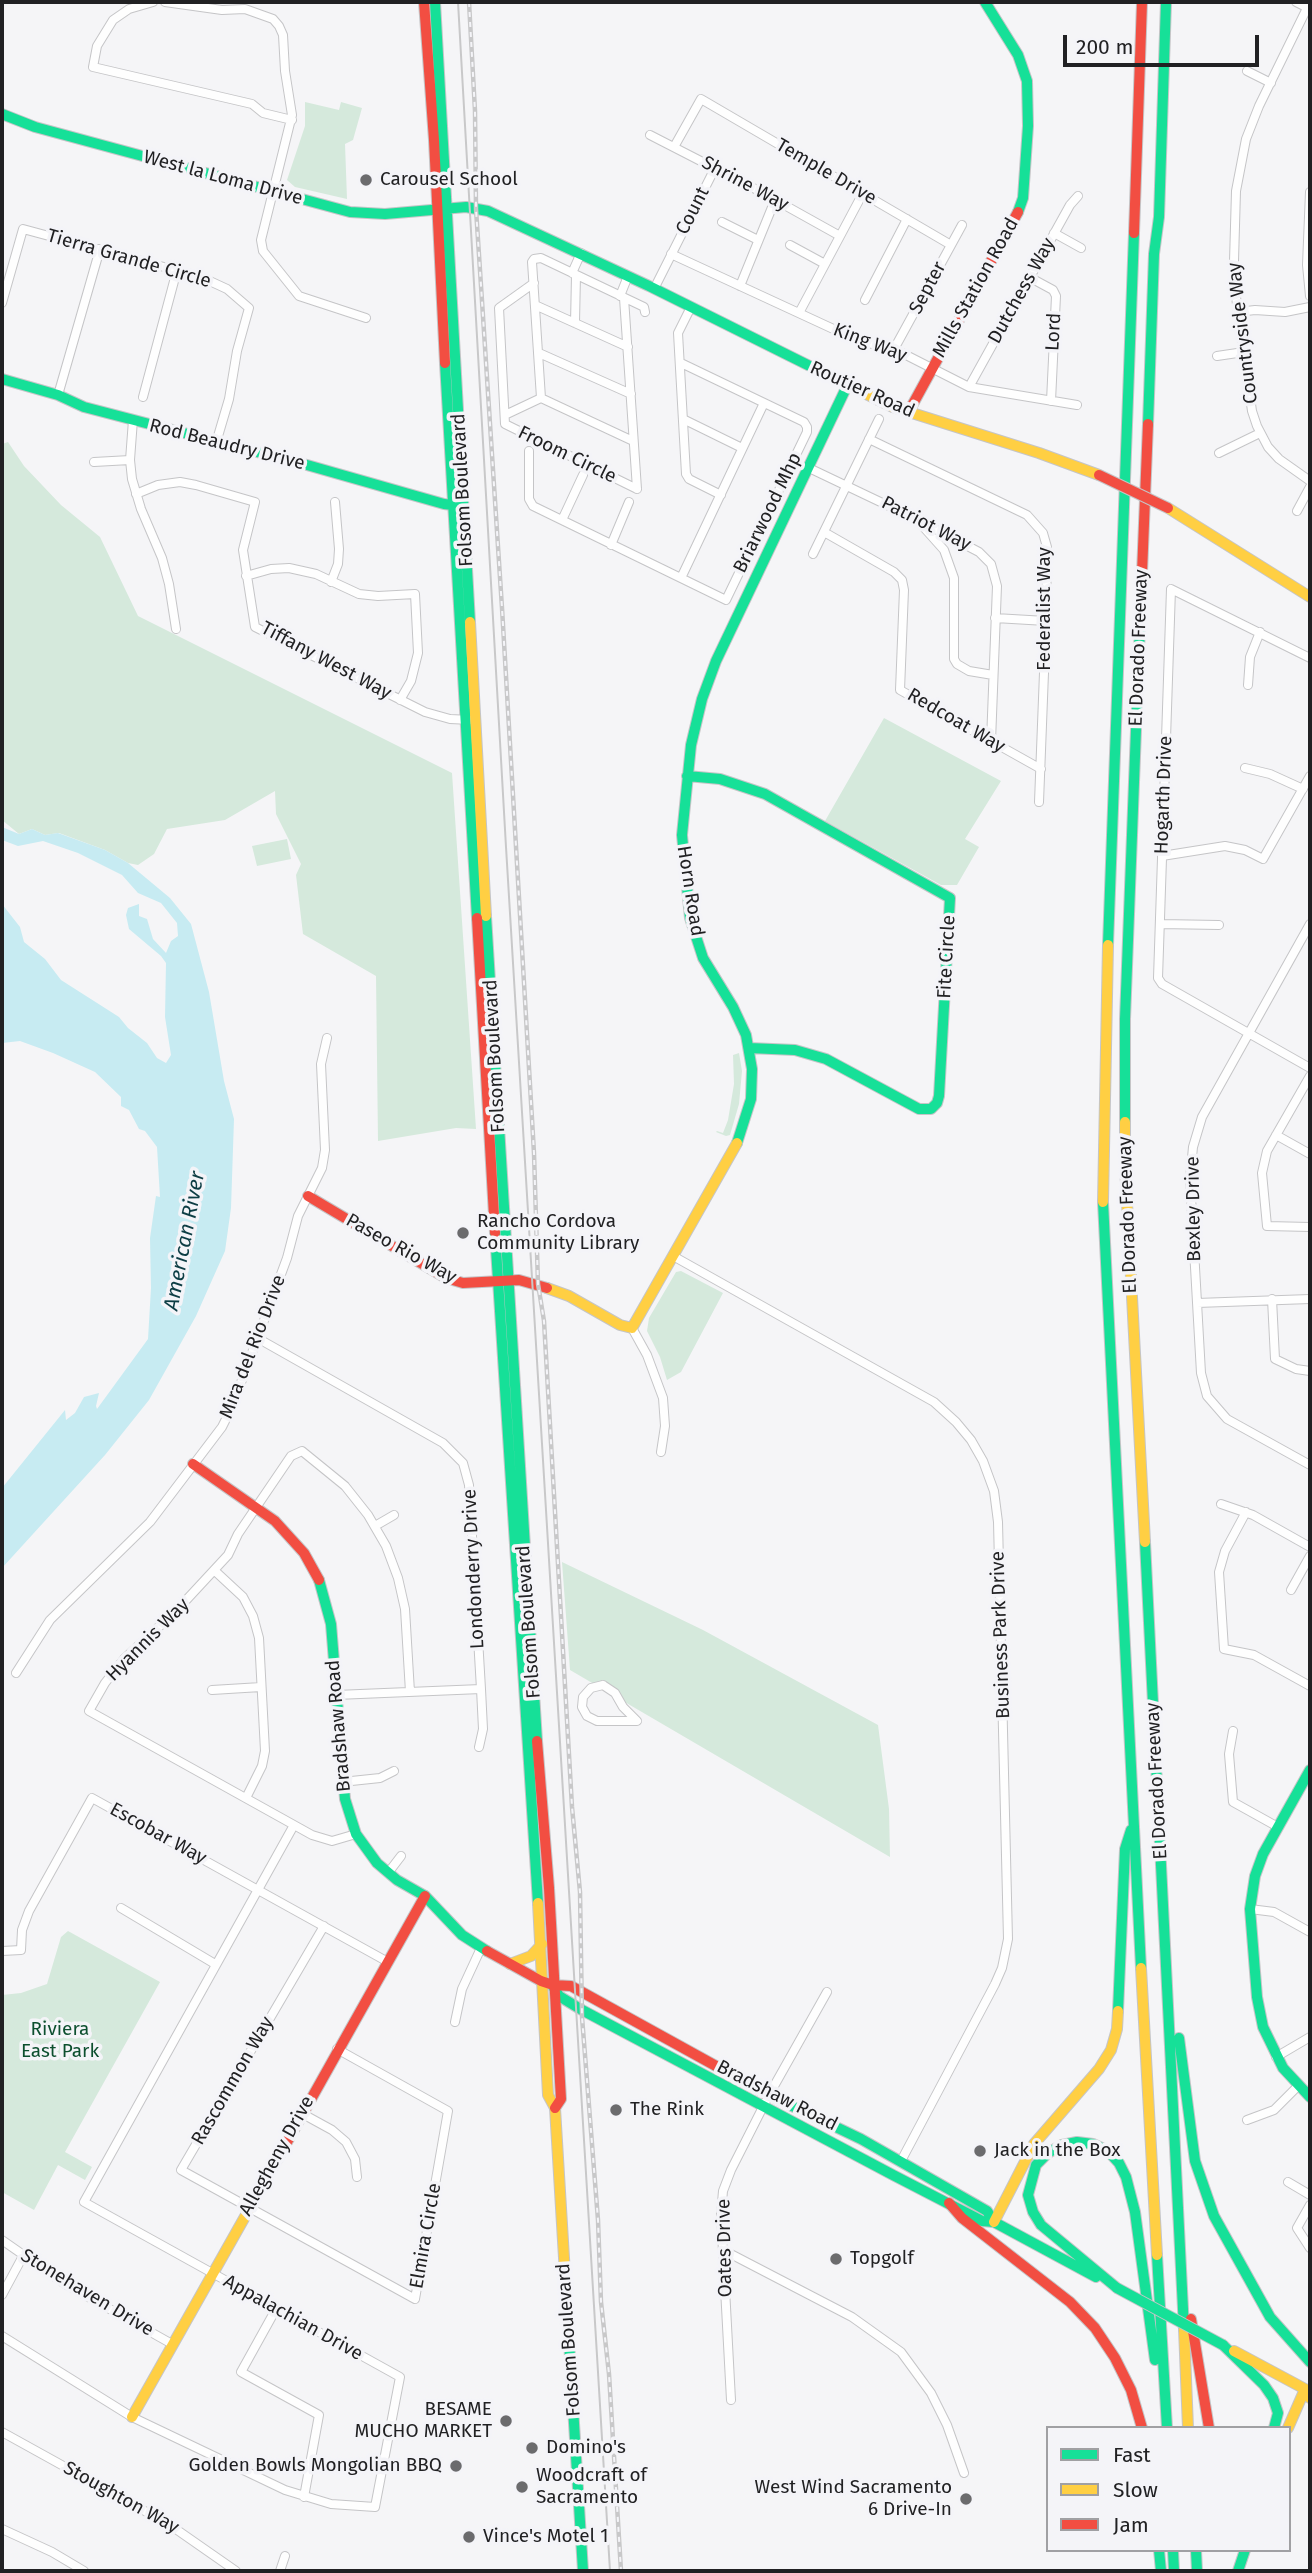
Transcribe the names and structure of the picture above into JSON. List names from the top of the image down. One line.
{"streets":{"main road":["West la Loma Drive","Mills Station Road","Routier Road","Rod Beaudry Drive","Folsom Boulevard","El Dorado Freeway","Horn Road","Fite Circle","Paseo Rio Way","Bradshaw Road","Allegheny Drive"],"street":["Temple Drive","Shrine Way","Count","Tierra Grande Circle","Septer","Dutchess Way","Lord","Countryside Way","King Way","Froom Circle","Briarwood Mhp","Patriot Way","Federalist Way","Tiffany West Way","Redcoat Way","Hogarth Drive","Bexley Drive","Mira del Rio Drive","Londonderry Drive","Business Park Drive","Hyannis Way","Escobar Way","Rascommon Way","Elmira Circle","Oates Drive","Stonehaven Drive","Appalachian Drive","Stoughton Way"]},"crossings":[["Temple Drive","Shrine Way"],["Temple Drive","Septer"],["West la Loma Drive","Routier Road"],["West la Loma Drive","Folsom Boulevard"],["Shrine Way","Count"],["Count","King Way"],["Count","Routier Road"],["Tierra Grande Circle","Rod Beaudry Drive"],["Septer","King Way"],["Mills Station Road","King Way"],["Mills Station Road","Routier Road"],["Dutchess Way","Lord"],["Dutchess Way","King Way"],["Lord","King Way"],["Routier Road","Folsom Boulevard"],["Routier Road","Horn Road"],["Rod Beaudry Drive","Folsom Boulevard"],["Folsom Boulevard","Tiffany West Way"],["Folsom Boulevard","Paseo Rio Way"],["Folsom Boulevard","Bradshaw Road"],["Patriot Way","Redcoat Way"],["Patriot Way","Horn Road"],["Federalist Way","Redcoat Way"],["Hogarth Drive","Bexley Drive"],["Horn Road","Fite Circle"],["Horn Road","Business Park Drive"],["Paseo Rio Way","Mira del Rio Drive"],["Mira del Rio Drive","Londonderry Drive"],["Mira del Rio Drive","Bradshaw Road"],["Business Park Drive","Bradshaw Road"],["Hyannis Way","Bradshaw Road"],["Hyannis Way","Appalachian Drive"],["Bradshaw Road","Allegheny Drive"],["Bradshaw Road","Oates Drive"],["Escobar Way","Rascommon Way"],["Escobar Way","Allegheny Drive"],["Escobar Way","Appalachian Drive"],["Rascommon Way","Allegheny Drive"],["Rascommon Way","Elmira Circle"],["Allegheny Drive","Elmira Circle"],["Allegheny Drive","Stonehaven Drive"],["Allegheny Drive","Appalachian Drive"]],"water":["American River"],"parks":["Riviera East Park"],"places":["Carousel School","Rancho Cordova Community Library","The Rink","Jack in the Box","Topgolf","BESAME MUCHO MARKET","Domino's","Golden Bowls Mongolian BBQ","Woodcraft of Sacramento","West Wind Sacramento 6 Drive-In","Vince's Motel 1"],"legend":["Fast","Slow","Jam"],"scale_bar":"200 m"}
